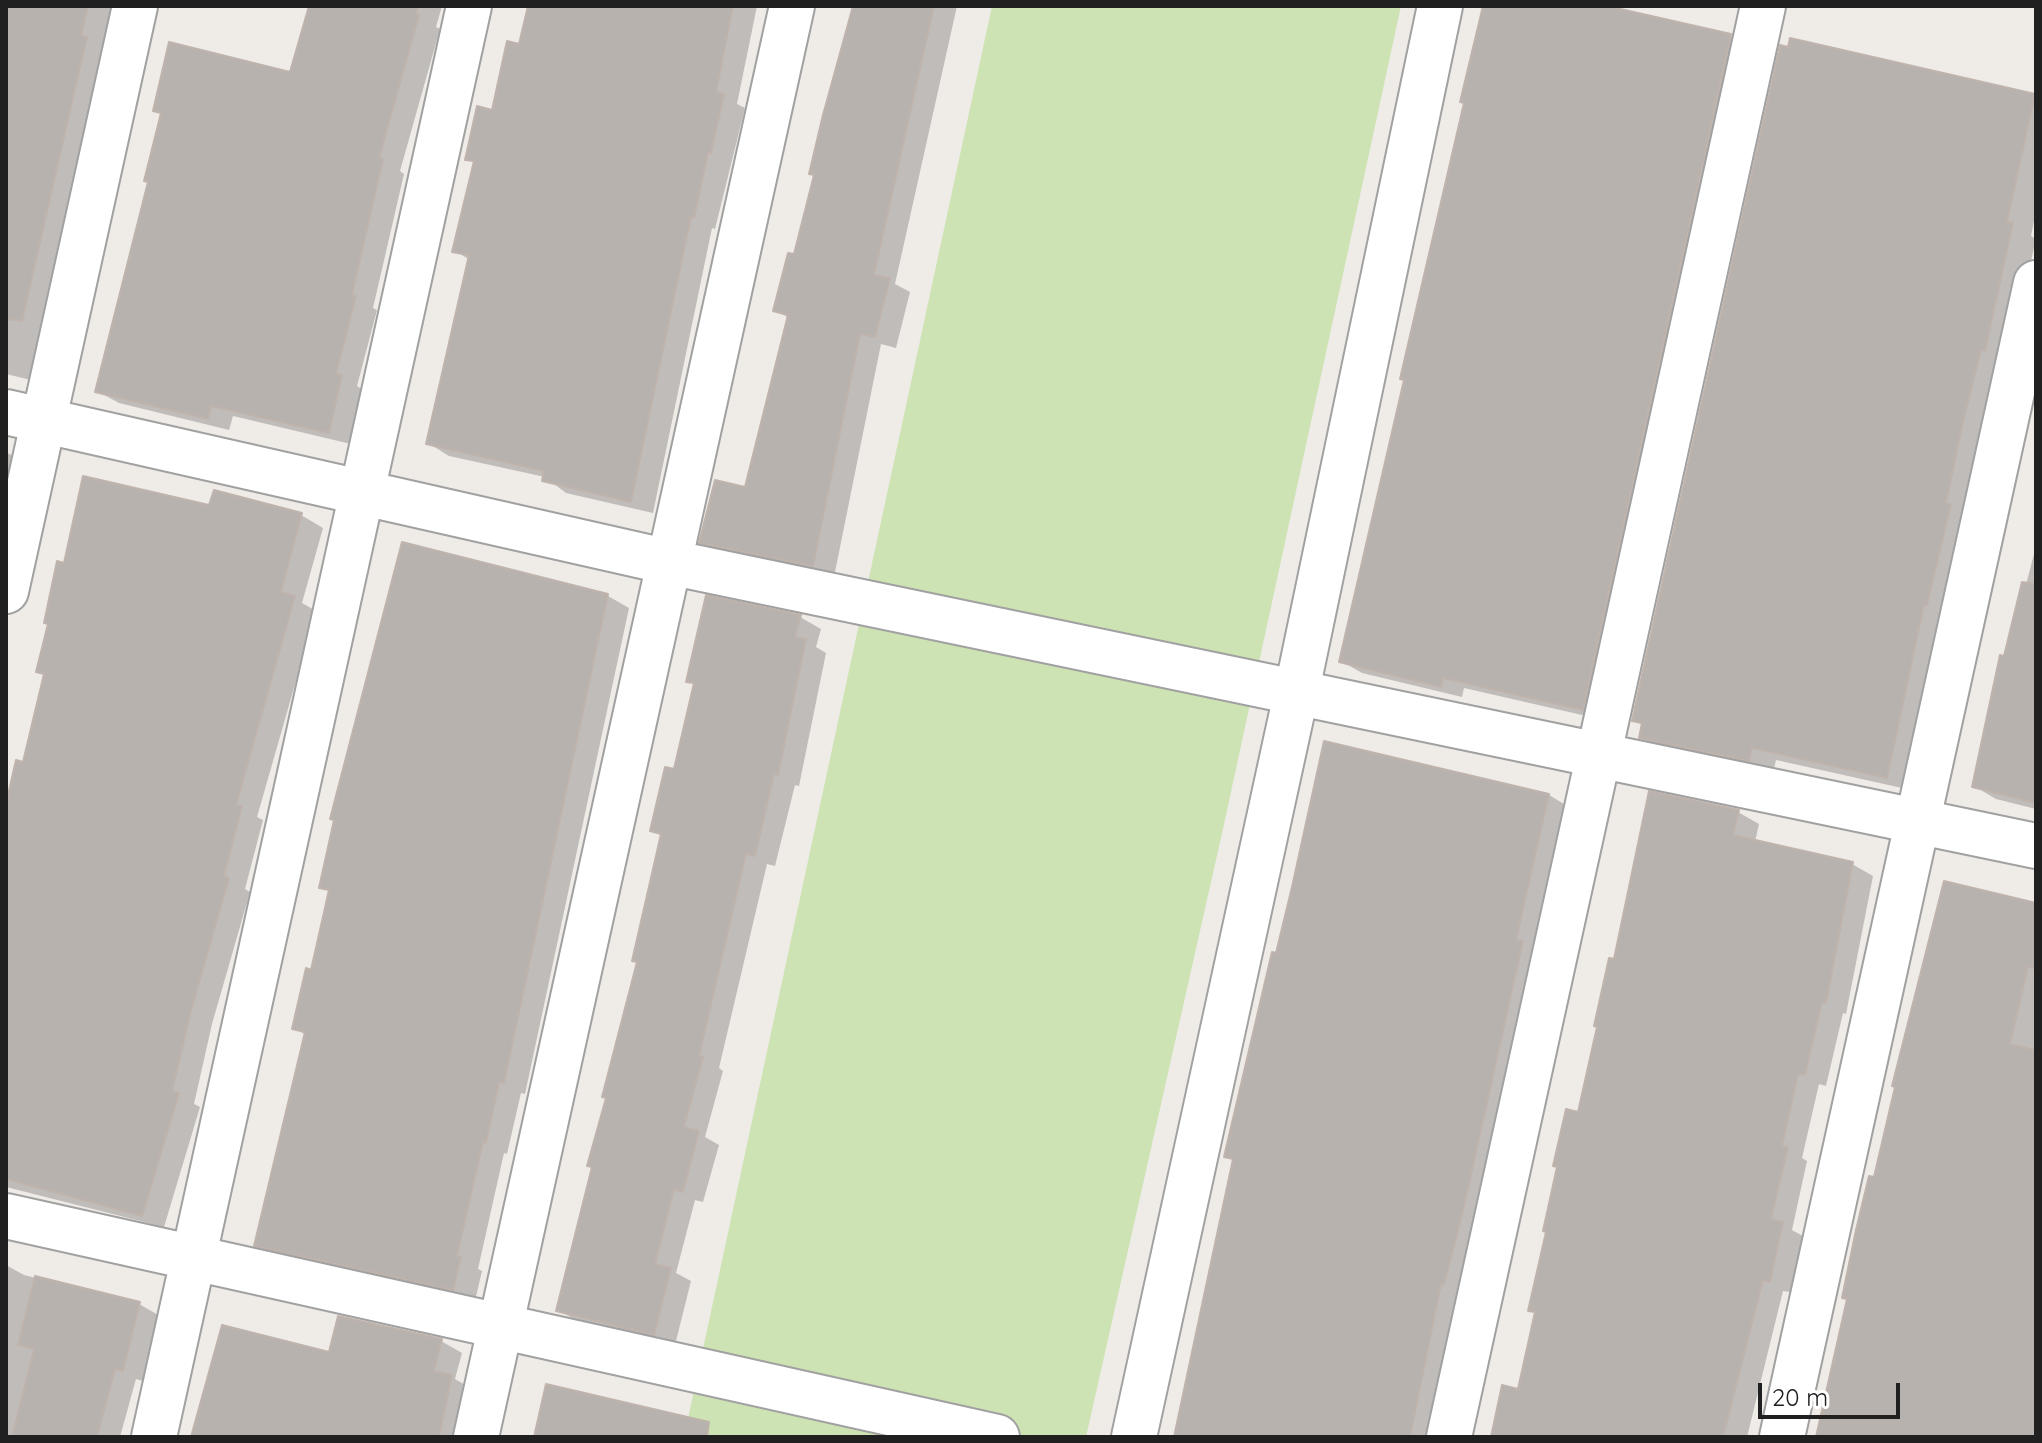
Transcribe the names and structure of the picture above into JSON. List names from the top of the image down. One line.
{"scale_bar":"20 m"}
